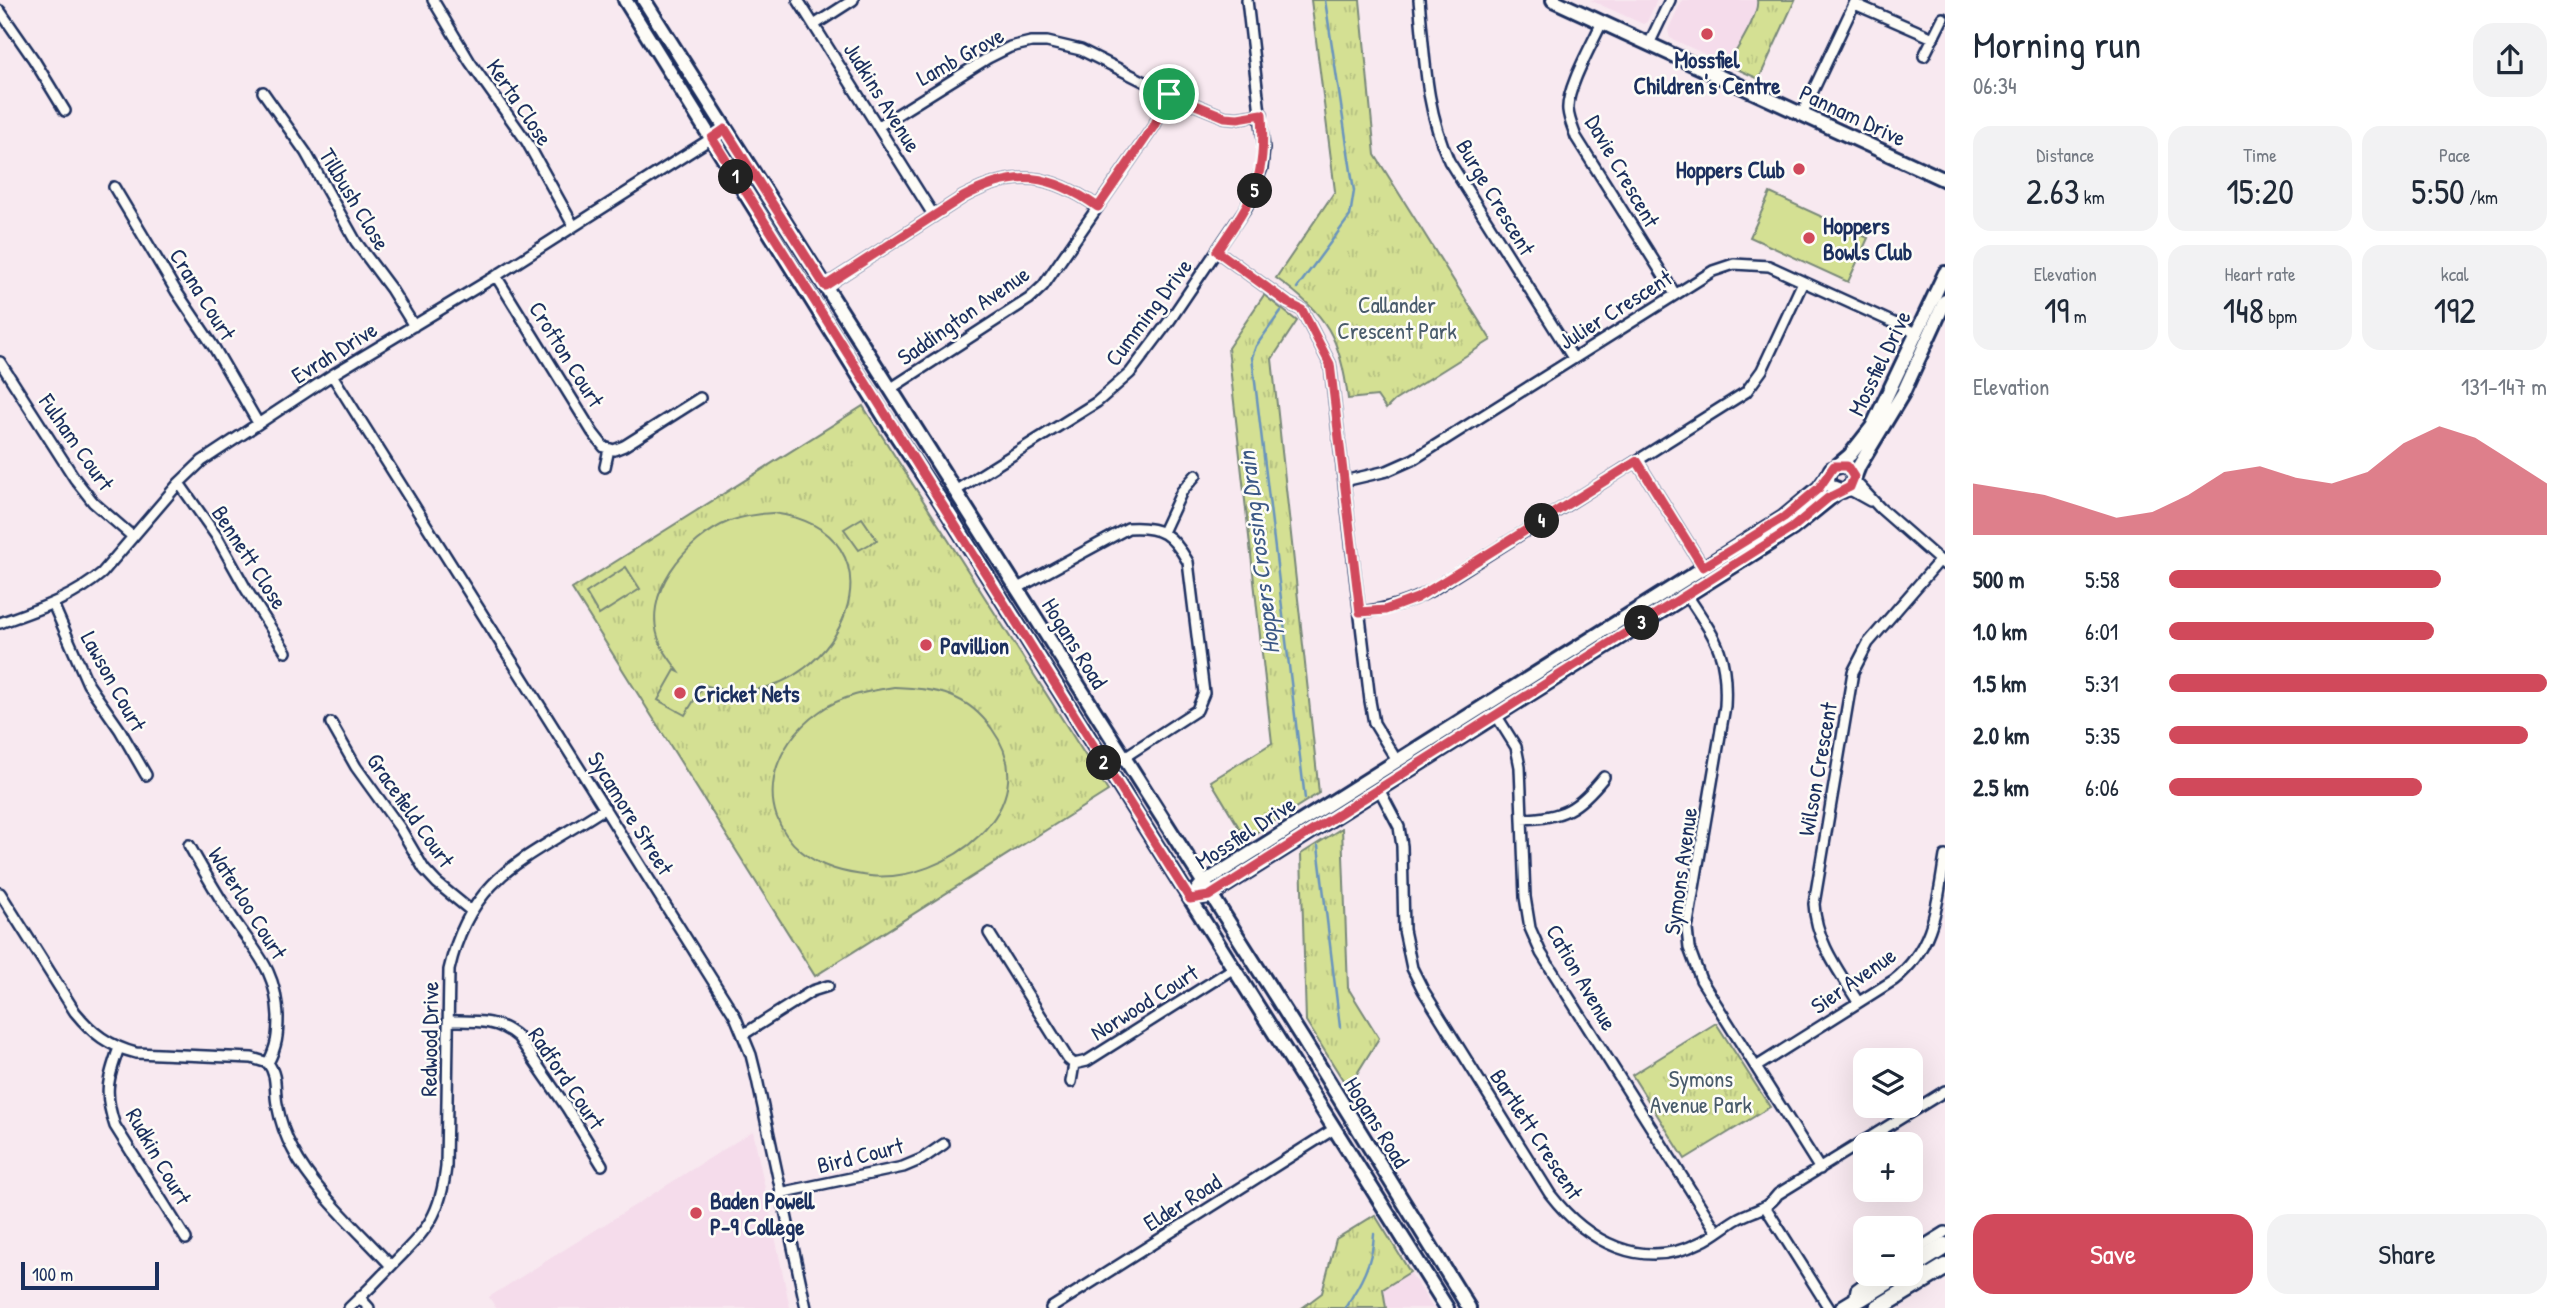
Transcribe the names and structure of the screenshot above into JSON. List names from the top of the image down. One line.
{"streets":{"street":["Lamb Grove","Judkins Avenue","Kerta Close","Pannam Drive","Davie Crescent","Burge Crescent","Tillbush Close","Crana Court","Julier Crescent","Cumming Drive","Saddington Avenue","Evrah Drive","Crofton Court","Mossfiel Drive","Fulham Court","Bennett Close","Hogans Road","Lawson Court","Wilson Crescent","Gracefield Court","Sycamore Street","Symons Avenue","Waterloo Court","Cation Avenue","Sier Avenue","Norwood Court","Redwood Drive","Radford Court","Bartlett Crescent","Bird Court","Rudkin Court","Elder Road"]},"crossings":[["Lamb Grove","Judkins Avenue"],["Lamb Grove","Cumming Drive"],["Lamb Grove","Saddington Avenue"],["Kerta Close","Evrah Drive"],["Pannam Drive","Davie Crescent"],["Davie Crescent","Julier Crescent"],["Burge Crescent","Julier Crescent"],["Tillbush Close","Evrah Drive"],["Crana Court","Evrah Drive"],["Julier Crescent","Mossfiel Drive"],["Cumming Drive","Hogans Road"],["Saddington Avenue","Hogans Road"],["Evrah Drive","Crofton Court"],["Evrah Drive","Fulham Court"],["Evrah Drive","Bennett Close"],["Evrah Drive","Hogans Road"],["Evrah Drive","Lawson Court"],["Evrah Drive","Sycamore Street"],["Mossfiel Drive","Hogans Road"],["Mossfiel Drive","Symons Avenue"],["Mossfiel Drive","Cation Avenue"],["Mossfiel Drive","Bartlett Crescent"],["Hogans Road","Norwood Court"],["Hogans Road","Elder Road"],["Wilson Crescent","Sier Avenue"],["Gracefield Court","Redwood Drive"],["Sycamore Street","Redwood Drive"],["Sycamore Street","Bird Court"],["Symons Avenue","Sier Avenue"],["Symons Avenue","Bartlett Crescent"],["Cation Avenue","Bartlett Crescent"],["Redwood Drive","Radford Court"]],"water":["Hoppers Crossing Drain"],"parks":["Callander Crescent Park","Symons Avenue Park"],"places":["Mossfiel Children's Centre","Hoppers Club","Hoppers Bowls Club","Pavillion","Cricket Nets","Baden Powell P-9 College"],"scale_bar":"100 m","page":{"heading":["Morning run","06:34"],"stats":[["Distance","2.63 km"],["Time","15:20"],["Pace","5:50 /km"],["Elevation","19 m"],["Heart rate","148 bpm"],["kcal","192"]],"pins":["1","5","4","3","2"],"chart":["Elevation","131–147 m"],"list":[{"name":"500 m","note":"5:58"},{"name":"1.0 km","note":"6:01"},{"name":"1.5 km","note":"5:31"},{"name":"2.0 km","note":"5:35"},{"name":"2.5 km","note":"6:06"}],"map_buttons":["+","−"],"buttons":["Save","Share"],"scale":"100 m"}}
